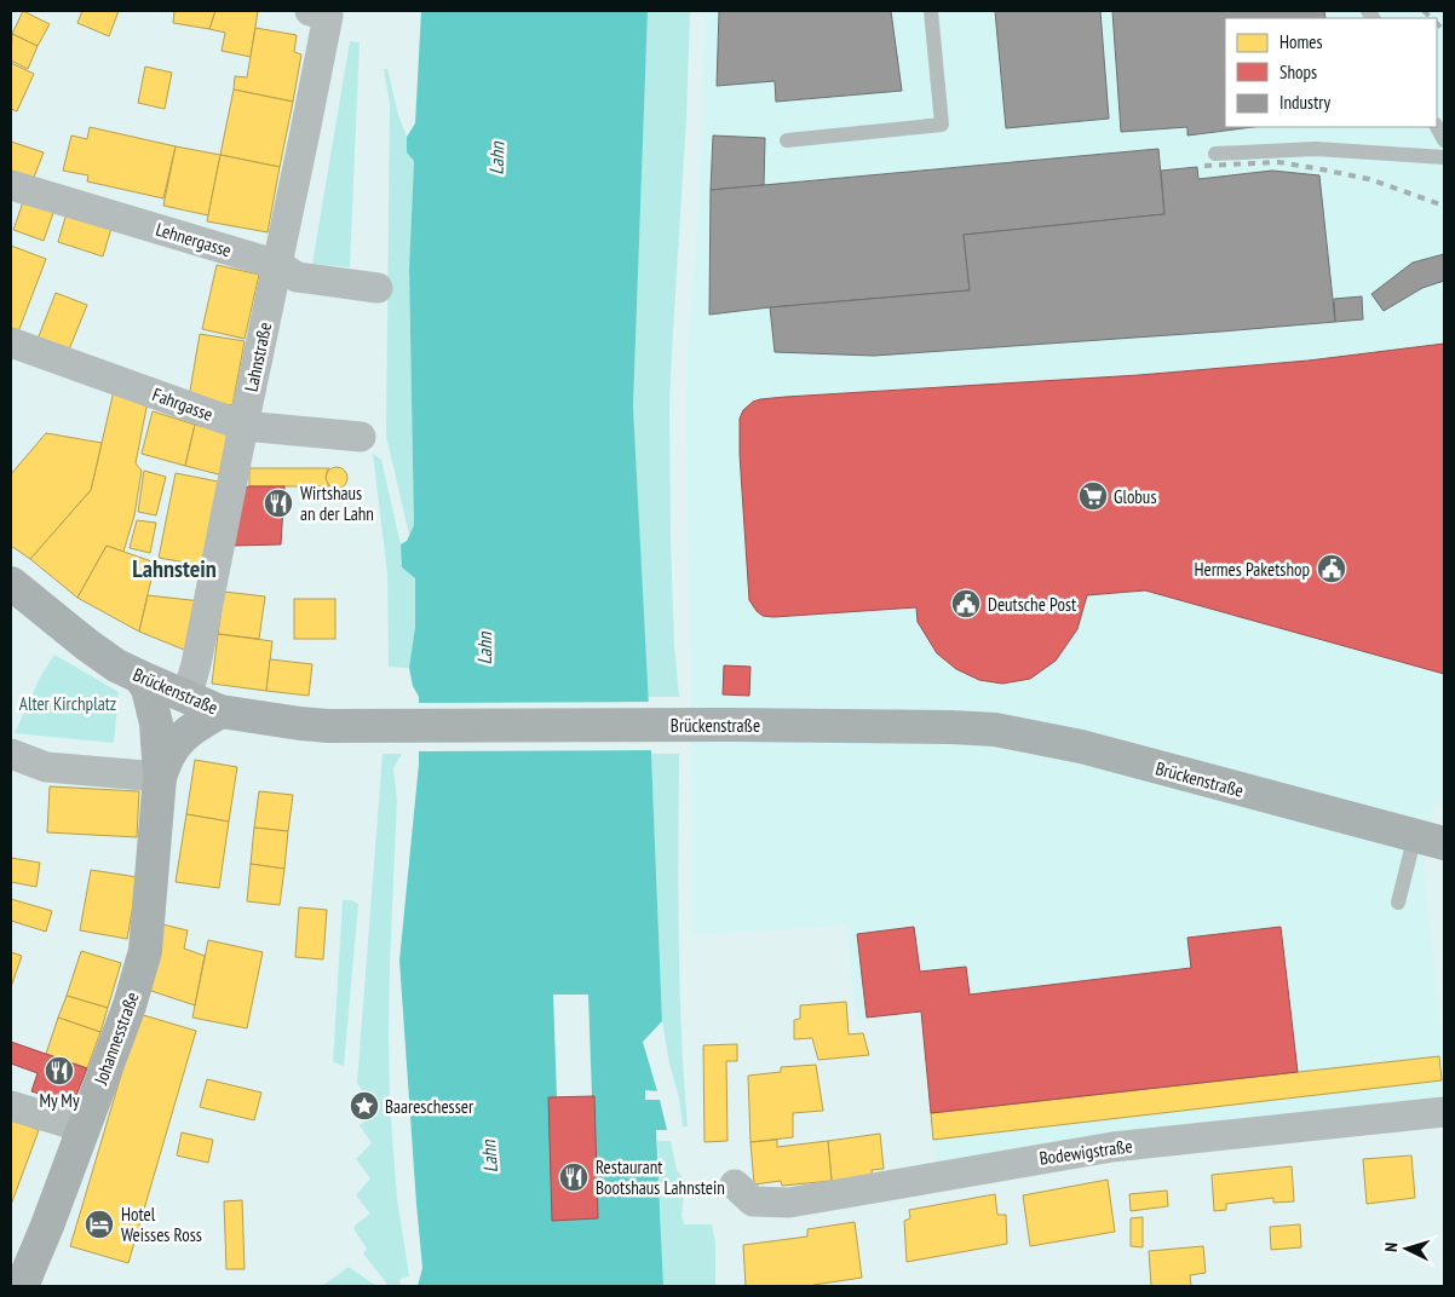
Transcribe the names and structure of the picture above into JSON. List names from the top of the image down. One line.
{"streets":{"street":["Lehnergasse","Lahnstraße","Fahrgasse","Brückenstraße","Johannesstraße","Bodewigstraße"]},"crossings":[["Lehnergasse","Lahnstraße"],["Lahnstraße","Fahrgasse"],["Lahnstraße","Brückenstraße"],["Brückenstraße","Johannesstraße"]],"districts":["Lahnstein"],"water":["Lahn"],"parks":["Alter Kirchplatz"],"places":{"supermarket":["Globus"],"restaurant":["Wirtshaus an der Lahn","My My","Restaurant Bootshaus Lahnstein"],"public building":["Hermes Paketshop","Deutsche Post"],"place":["Baareschesser"],"hotel":["Hotel Weisses Ross"]},"legend":["Homes","Shops","Industry"],"north":"left"}
